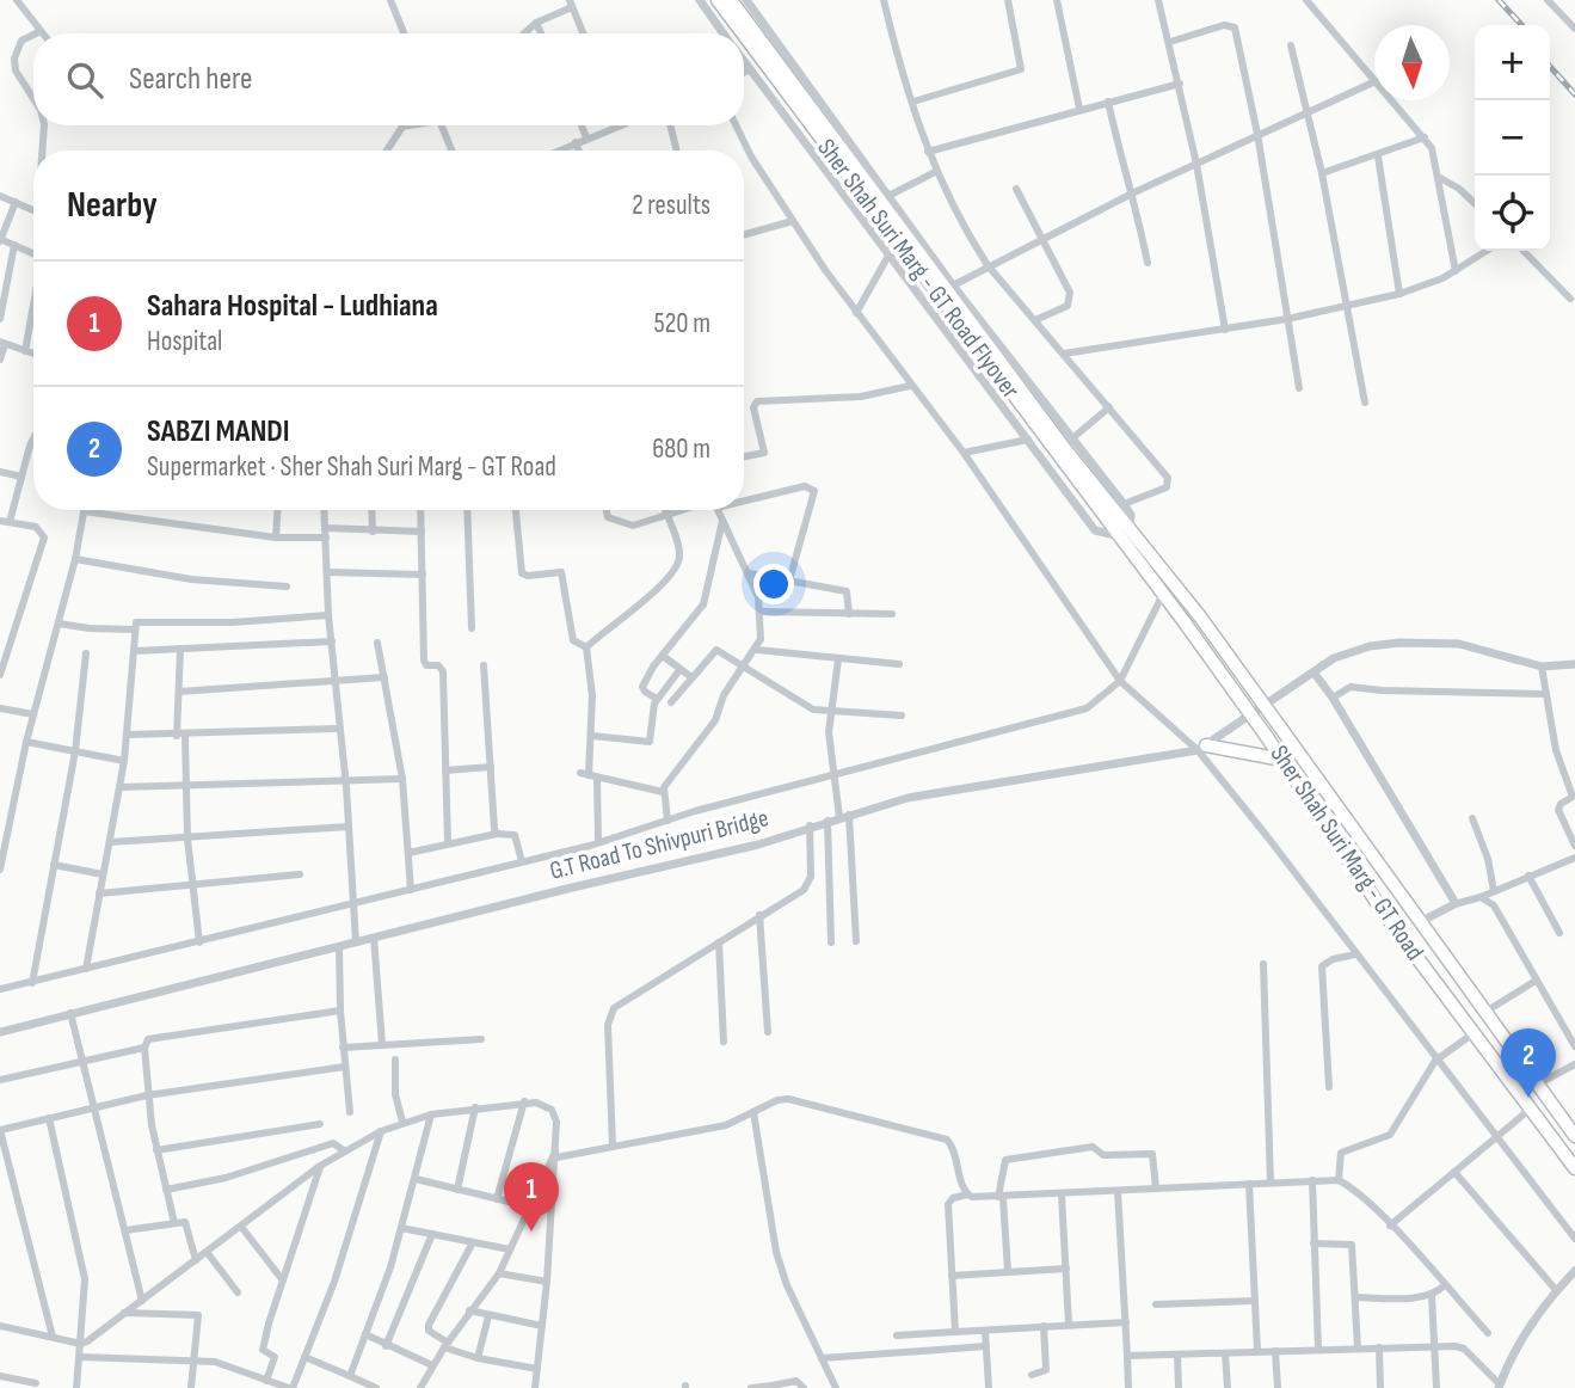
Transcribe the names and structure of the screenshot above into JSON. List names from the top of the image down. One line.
{"streets":{"main road":["Sher Shah Suri Marg - GT Road Flyover","Sher Shah Suri Marg - GT Road"],"street":["G.T Road To Shivpuri Bridge"]},"crossings":[["Sher Shah Suri Marg - GT Road Flyover","Sher Shah Suri Marg - GT Road"]],"north":"bottom","page":{"map_buttons":["+","−"],"search":"Search here","heading":["Nearby","2 results"],"list":[{"mark":"1","name":"Sahara Hospital - Ludhiana","note":"Hospital","value":"520 m"},{"mark":"2","name":"SABZI MANDI","note":"Supermarket · Sher Shah Suri Marg - GT Road","value":"680 m"}],"pins":["2","1"]}}
